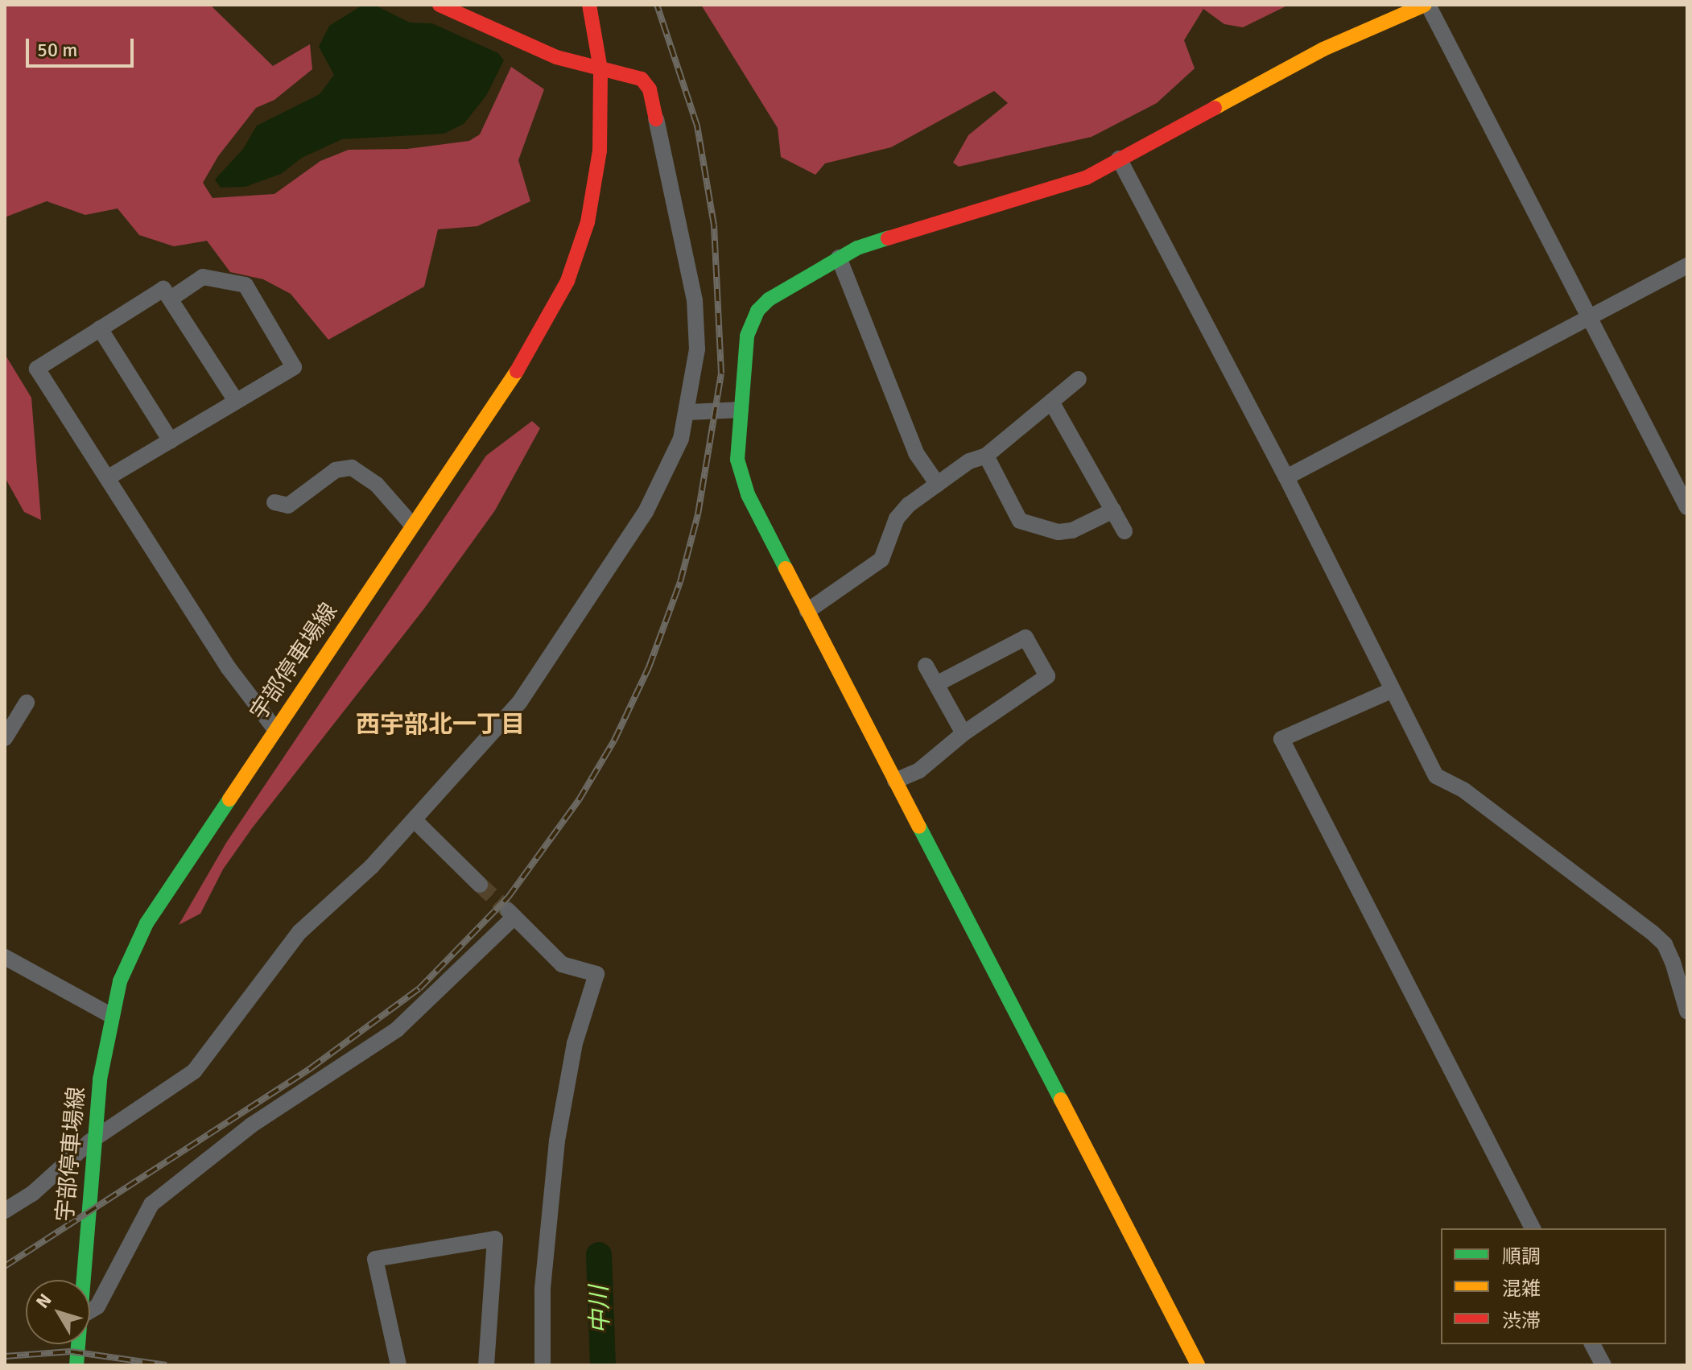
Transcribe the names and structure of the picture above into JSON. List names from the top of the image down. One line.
{"streets":{"street":["宇部停車場線"]},"districts":["西宇部北一丁目"],"water":["中川"],"legend":["順調","混雑","渋滞"],"scale_bar":"50 m","north":"top left"}
